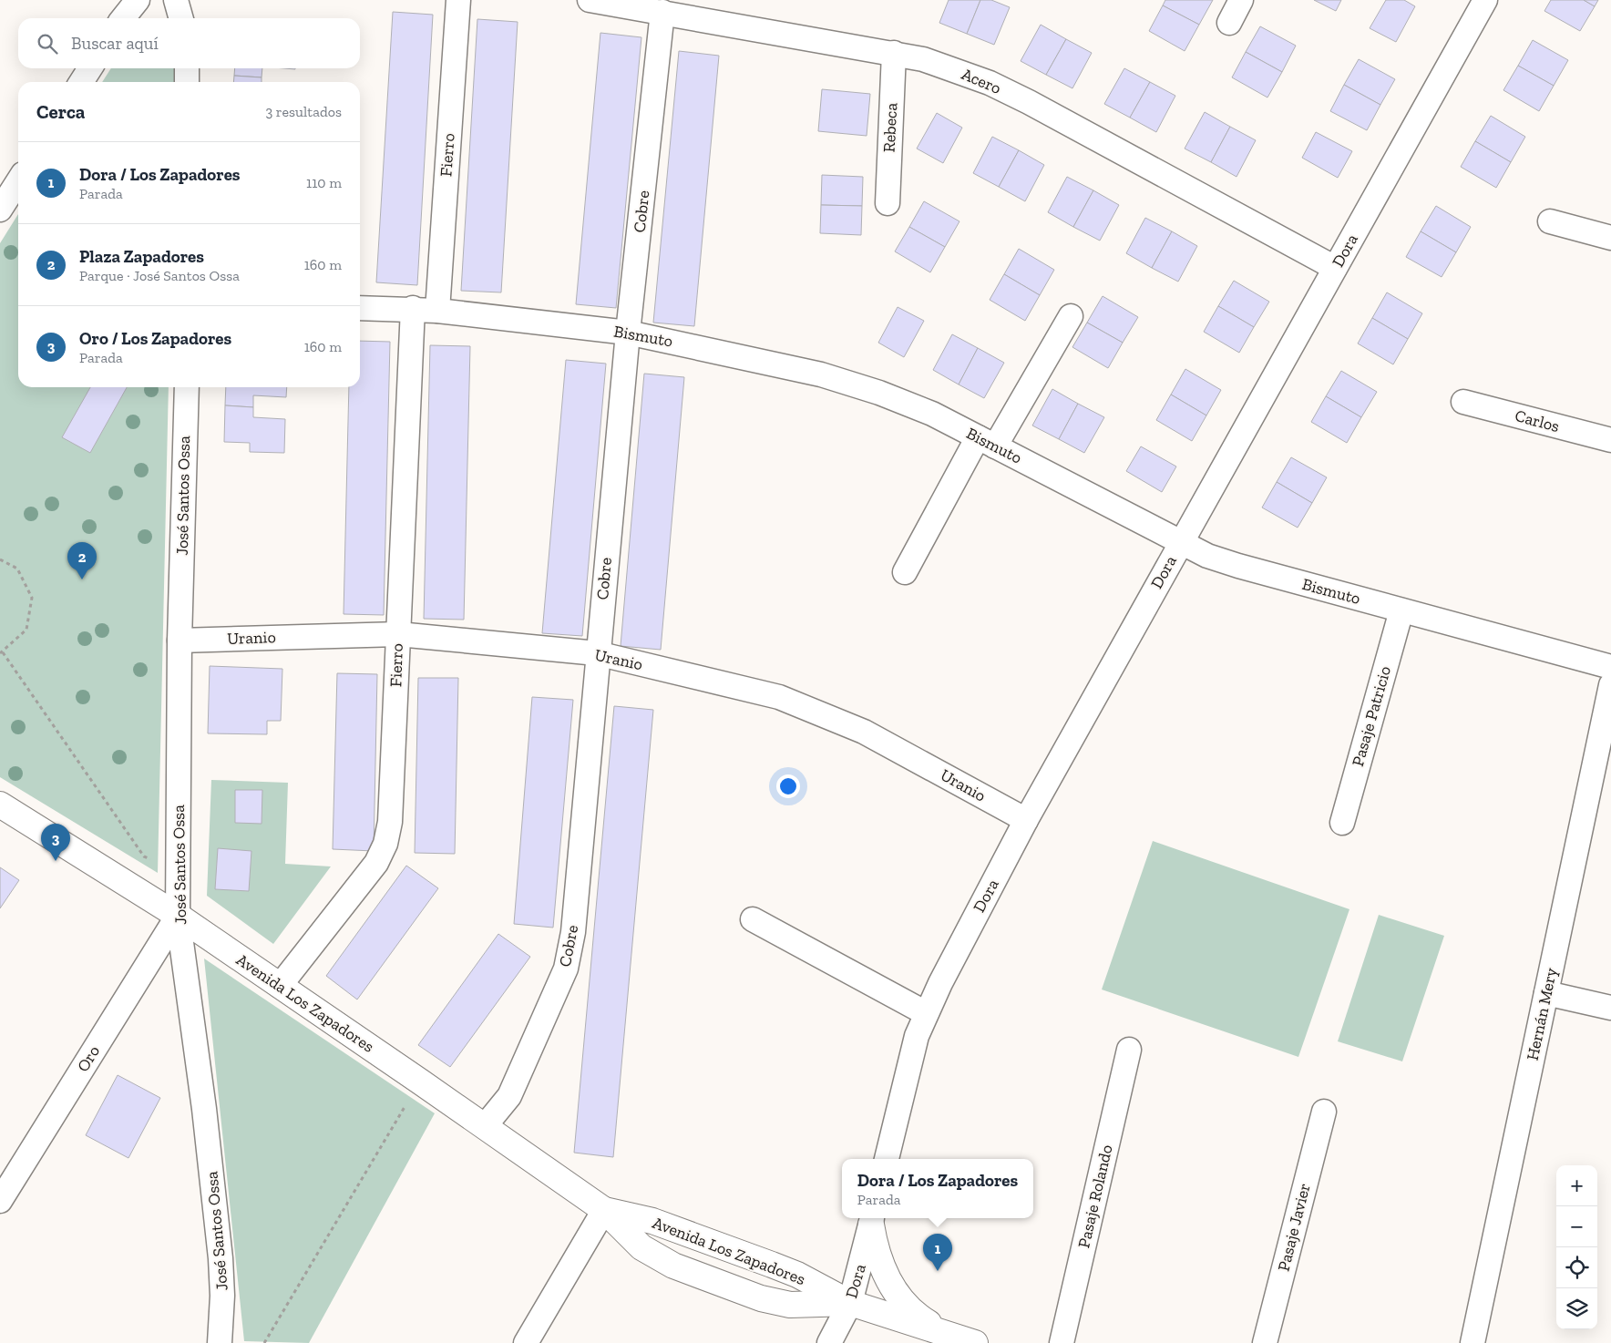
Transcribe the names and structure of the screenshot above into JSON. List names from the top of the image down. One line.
{"streets":{"main road":["Avenida Los Zapadores"],"street":["Acero","Rebeca","Fierro","Cobre","Dora","Bismuto","Carlos","José Santos Ossa","Uranio","Pasaje Patricio","Hernán Mery","Oro","Pasaje Rolando","Pasaje Javier"]},"crossings":[["Acero","Rebeca"],["Acero","Cobre"],["Acero","Dora"],["Fierro","Bismuto"],["Fierro","Uranio"],["Fierro","Avenida Los Zapadores"],["Cobre","Bismuto"],["Cobre","Uranio"],["Cobre","Avenida Los Zapadores"],["Dora","Bismuto"],["Dora","Uranio"],["Dora","Avenida Los Zapadores"],["Bismuto","Pasaje Patricio"],["José Santos Ossa","Uranio"],["José Santos Ossa","Avenida Los Zapadores"],["José Santos Ossa","Oro"],["Avenida Los Zapadores","Oro"]],"page":{"search":"Buscar aquí","heading":["Cerca","3 resultados"],"list":[{"mark":"1","name":"Dora / Los Zapadores","note":"Parada","value":"110 m"},{"mark":"2","name":"Plaza Zapadores","note":"Parque · José Santos Ossa","value":"160 m"},{"mark":"3","name":"Oro / Los Zapadores","note":"Parada","value":"160 m"}],"pins":["2","3","1"],"popup":["Dora / Los Zapadores","Parada"],"map_buttons":["+","−"]}}
